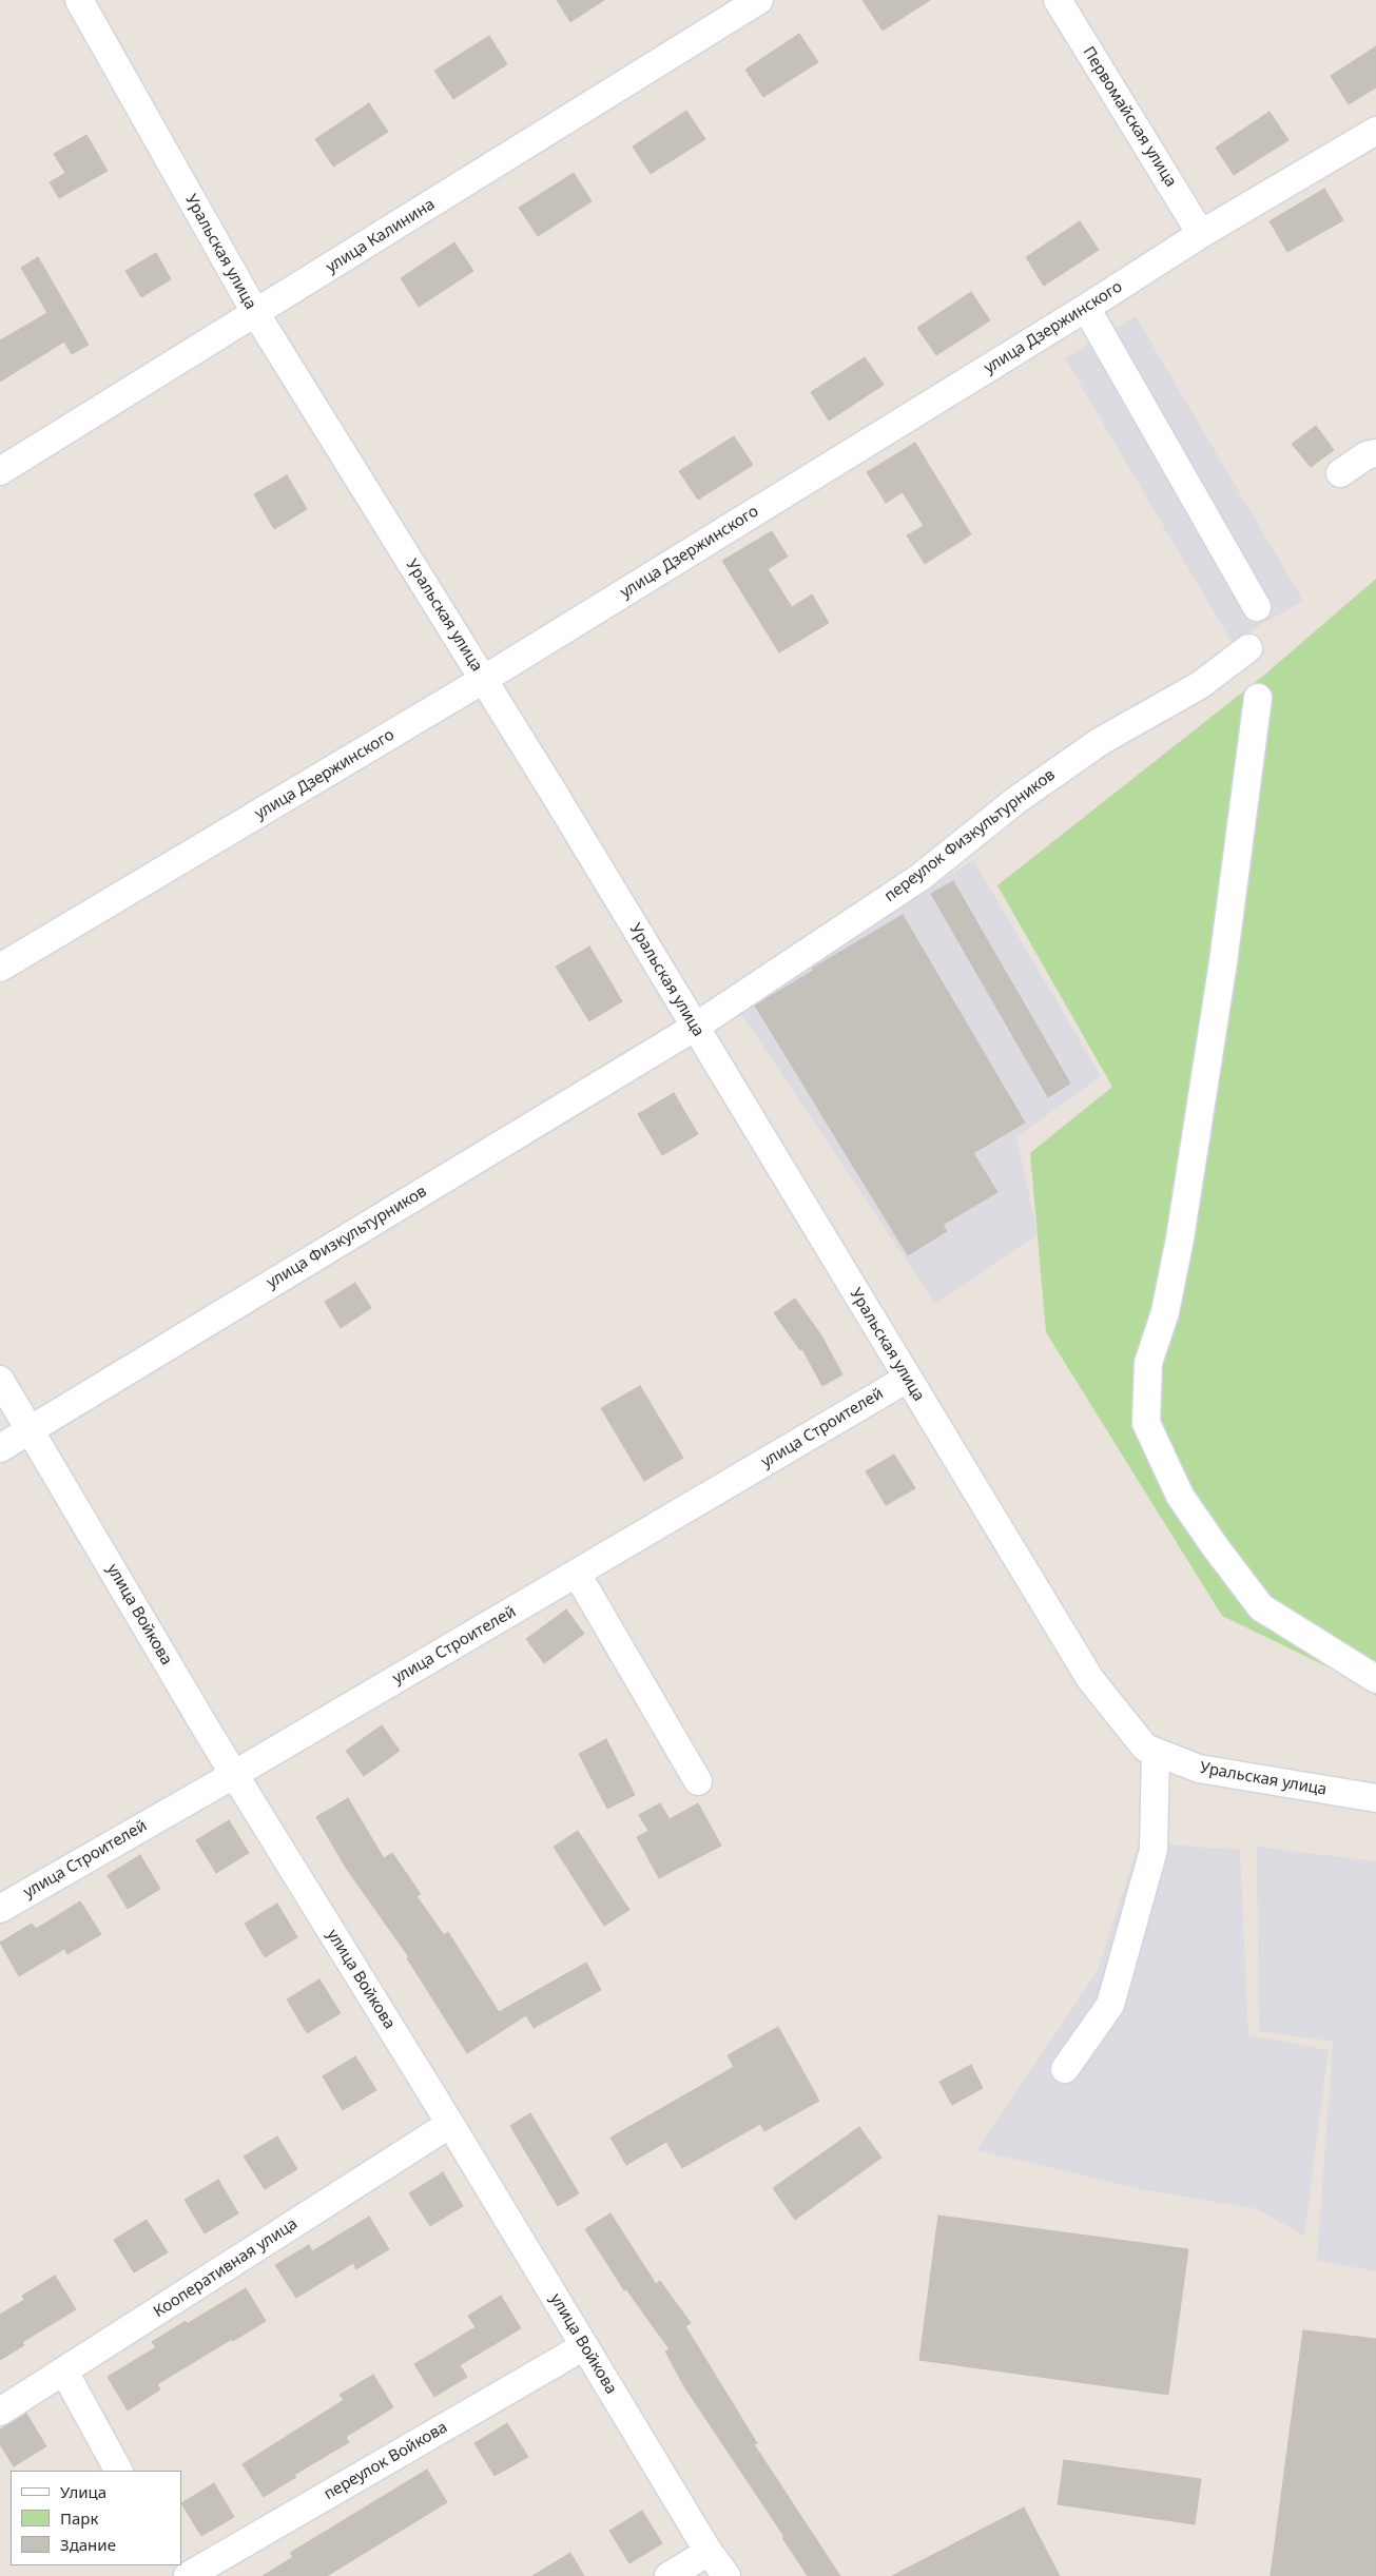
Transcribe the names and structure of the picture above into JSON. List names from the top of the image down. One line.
{"streets":{"street":["Первомайская улица","улица Калинина","Уральская улица","улица Дзержинского","переулок Физкультурников","улица Физкультурников","улица Строителей","улица Войкова","Кооперативная улица","переулок Войкова"]},"crossings":[["Первомайская улица","улица Дзержинского"],["улица Калинина","Уральская улица"],["Уральская улица","улица Дзержинского"],["Уральская улица","переулок Физкультурников"],["Уральская улица","улица Физкультурников"],["Уральская улица","улица Строителей"],["переулок Физкультурников","улица Физкультурников"],["улица Физкультурников","улица Войкова"],["улица Строителей","улица Войкова"],["улица Войкова","Кооперативная улица"],["улица Войкова","переулок Войкова"]],"legend":["Улица","Парк","Здание"]}
